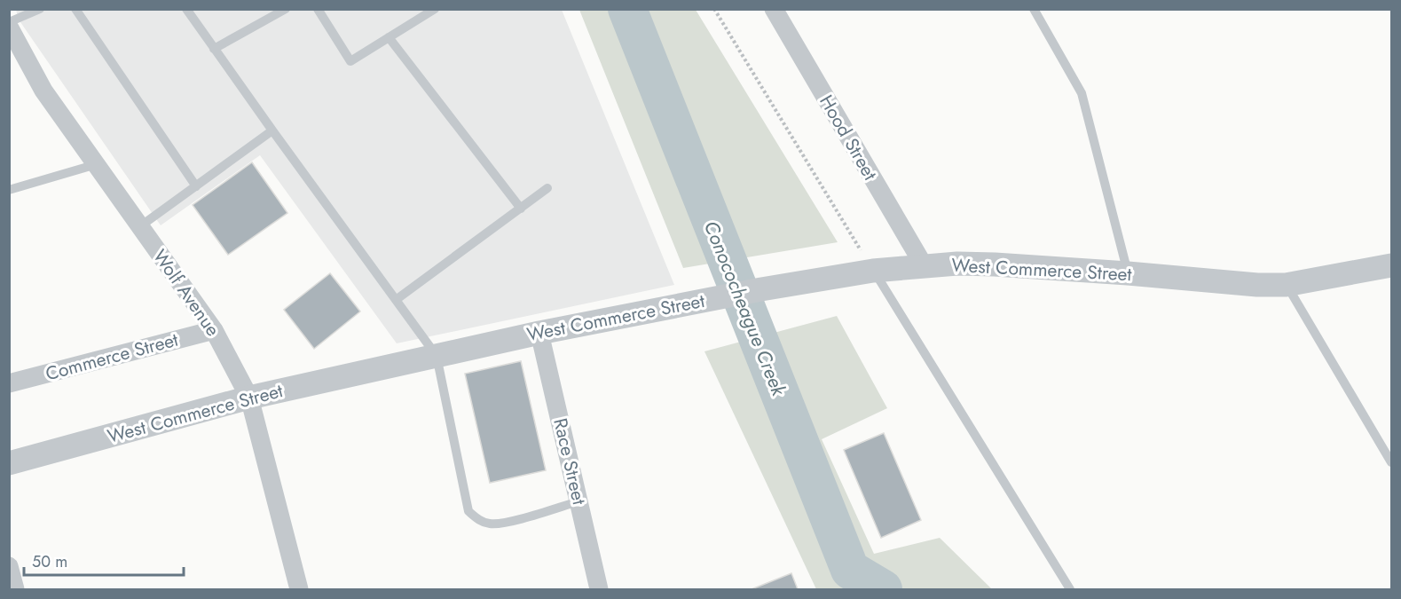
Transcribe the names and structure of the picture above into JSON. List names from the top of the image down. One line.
{"streets":{"street":["Hood Street","West Commerce Street","Wolf Avenue","Commerce Street","Race Street"]},"crossings":[["Hood Street","West Commerce Street"],["West Commerce Street","Wolf Avenue"],["West Commerce Street","Race Street"],["Wolf Avenue","Commerce Street"]],"water":["Conococheague Creek"],"scale_bar":"50 m"}
